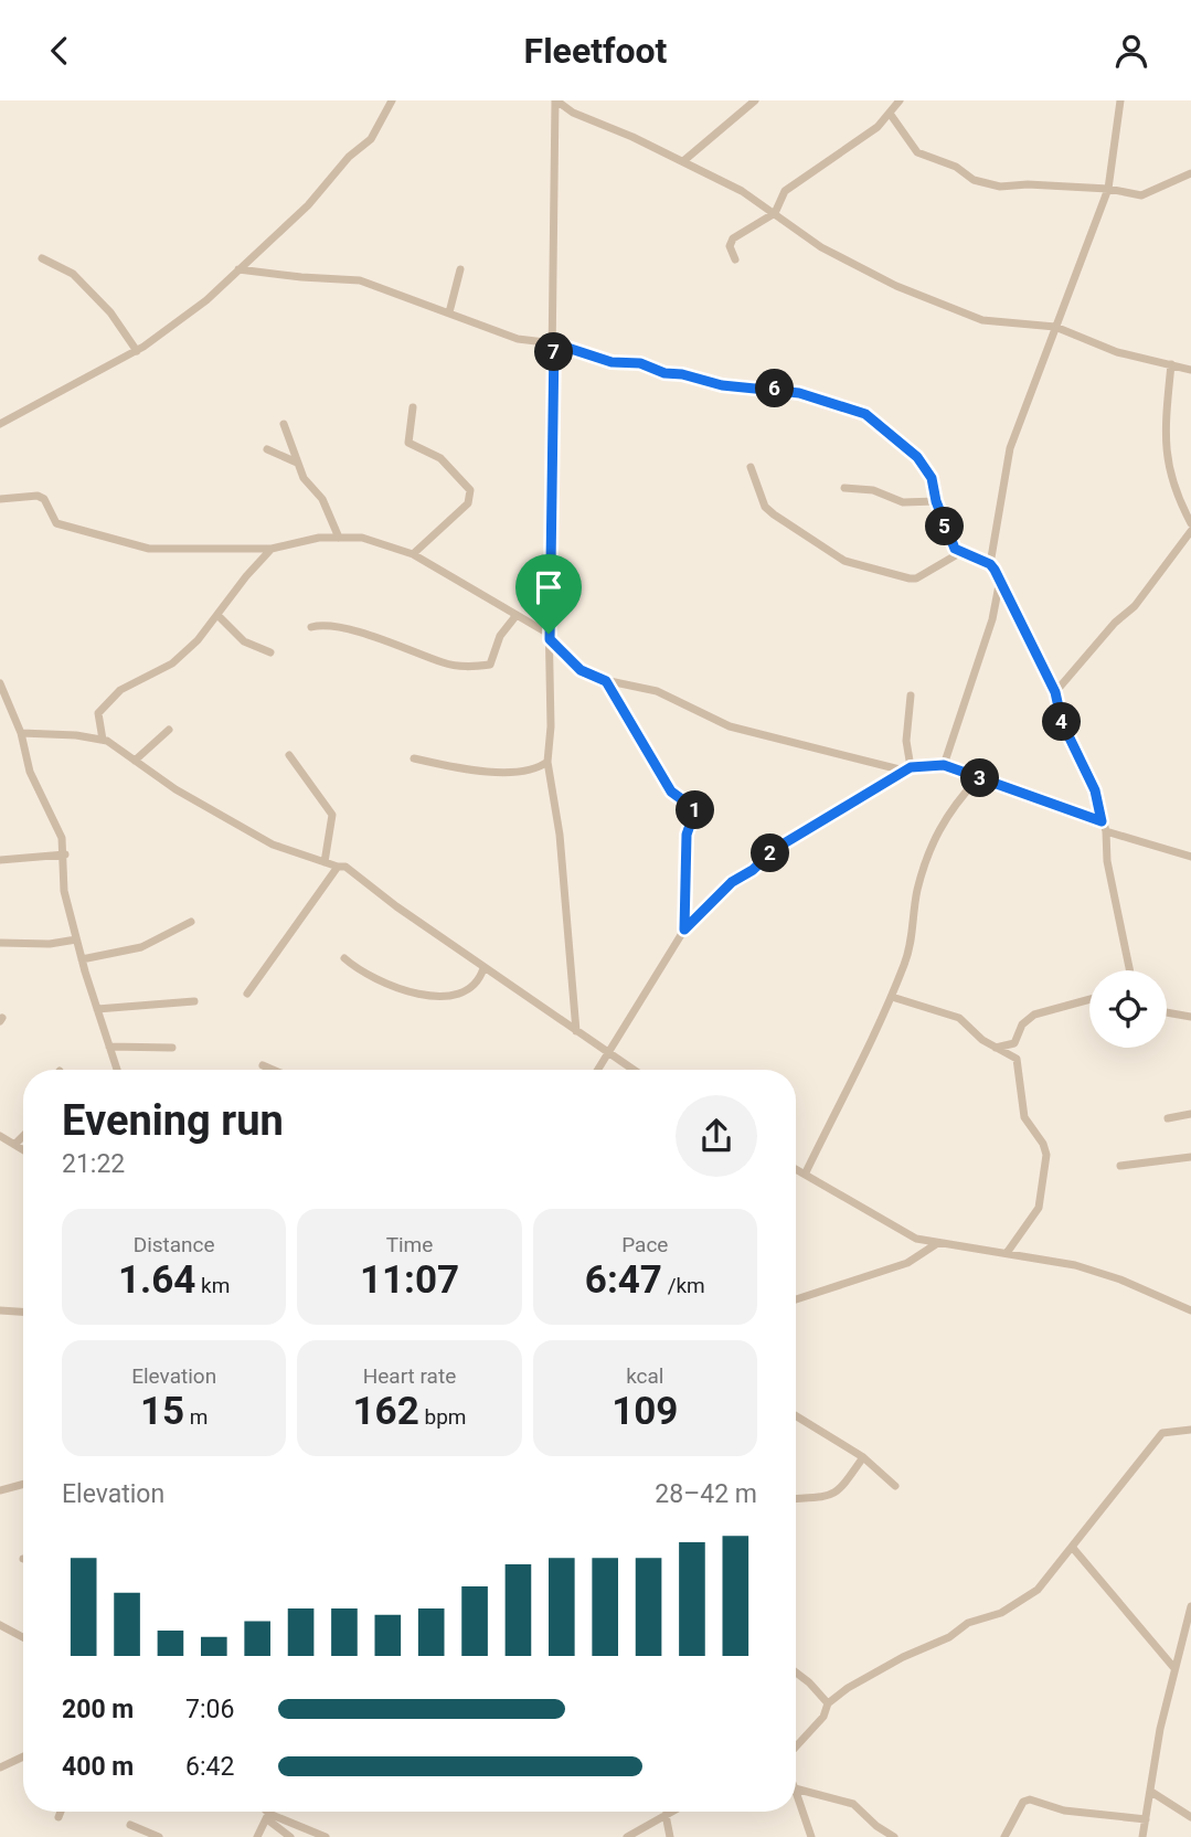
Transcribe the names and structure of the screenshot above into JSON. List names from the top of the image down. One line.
{"page":{"header":"Fleetfoot","pins":["7","6","5","4","3","1","2"],"heading":["Evening run","21:22"],"stats":[["Distance","1.64 km"],["Time","11:07"],["Pace","6:47 /km"],["Elevation","15 m"],["Heart rate","162 bpm"],["kcal","109"]],"chart":["Elevation","28–42 m"],"list":[{"name":"200 m","note":"7:06"},{"name":"400 m","note":"6:42"}]}}
